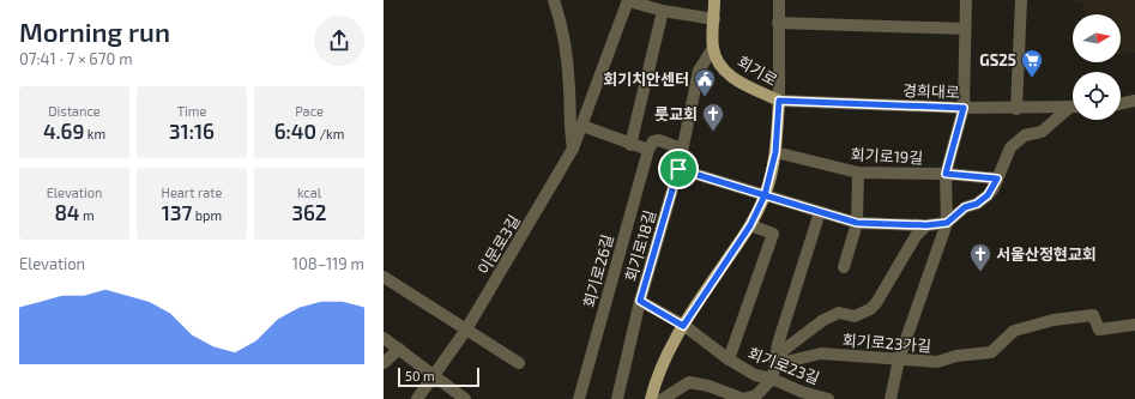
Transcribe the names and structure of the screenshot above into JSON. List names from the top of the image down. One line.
{"streets":{"main road":["회기로"],"street":["경희대로","회기로19길","이문로3길","회기로18길","회기로26길","회기로23가길","회기로23길"]},"crossings":[["회기로","경희대로"],["회기로","회기로19길"],["회기로","회기로18길"],["회기로","회기로23길"]],"places":{"supermarket":["GS25"],"public building":["회기치안센터"],"church":["룻교회","서울산정현교회"]},"scale_bar":"50 m","north":"right","page":{"heading":["Morning run","07:41 · 7 × 670 m"],"stats":[["Distance","4.69 km"],["Time","31:16"],["Pace","6:40 /km"],["Elevation","84 m"],["Heart rate","137 bpm"],["kcal","362"]],"chart":["Elevation","108–119 m"],"scale":"50 m"}}
